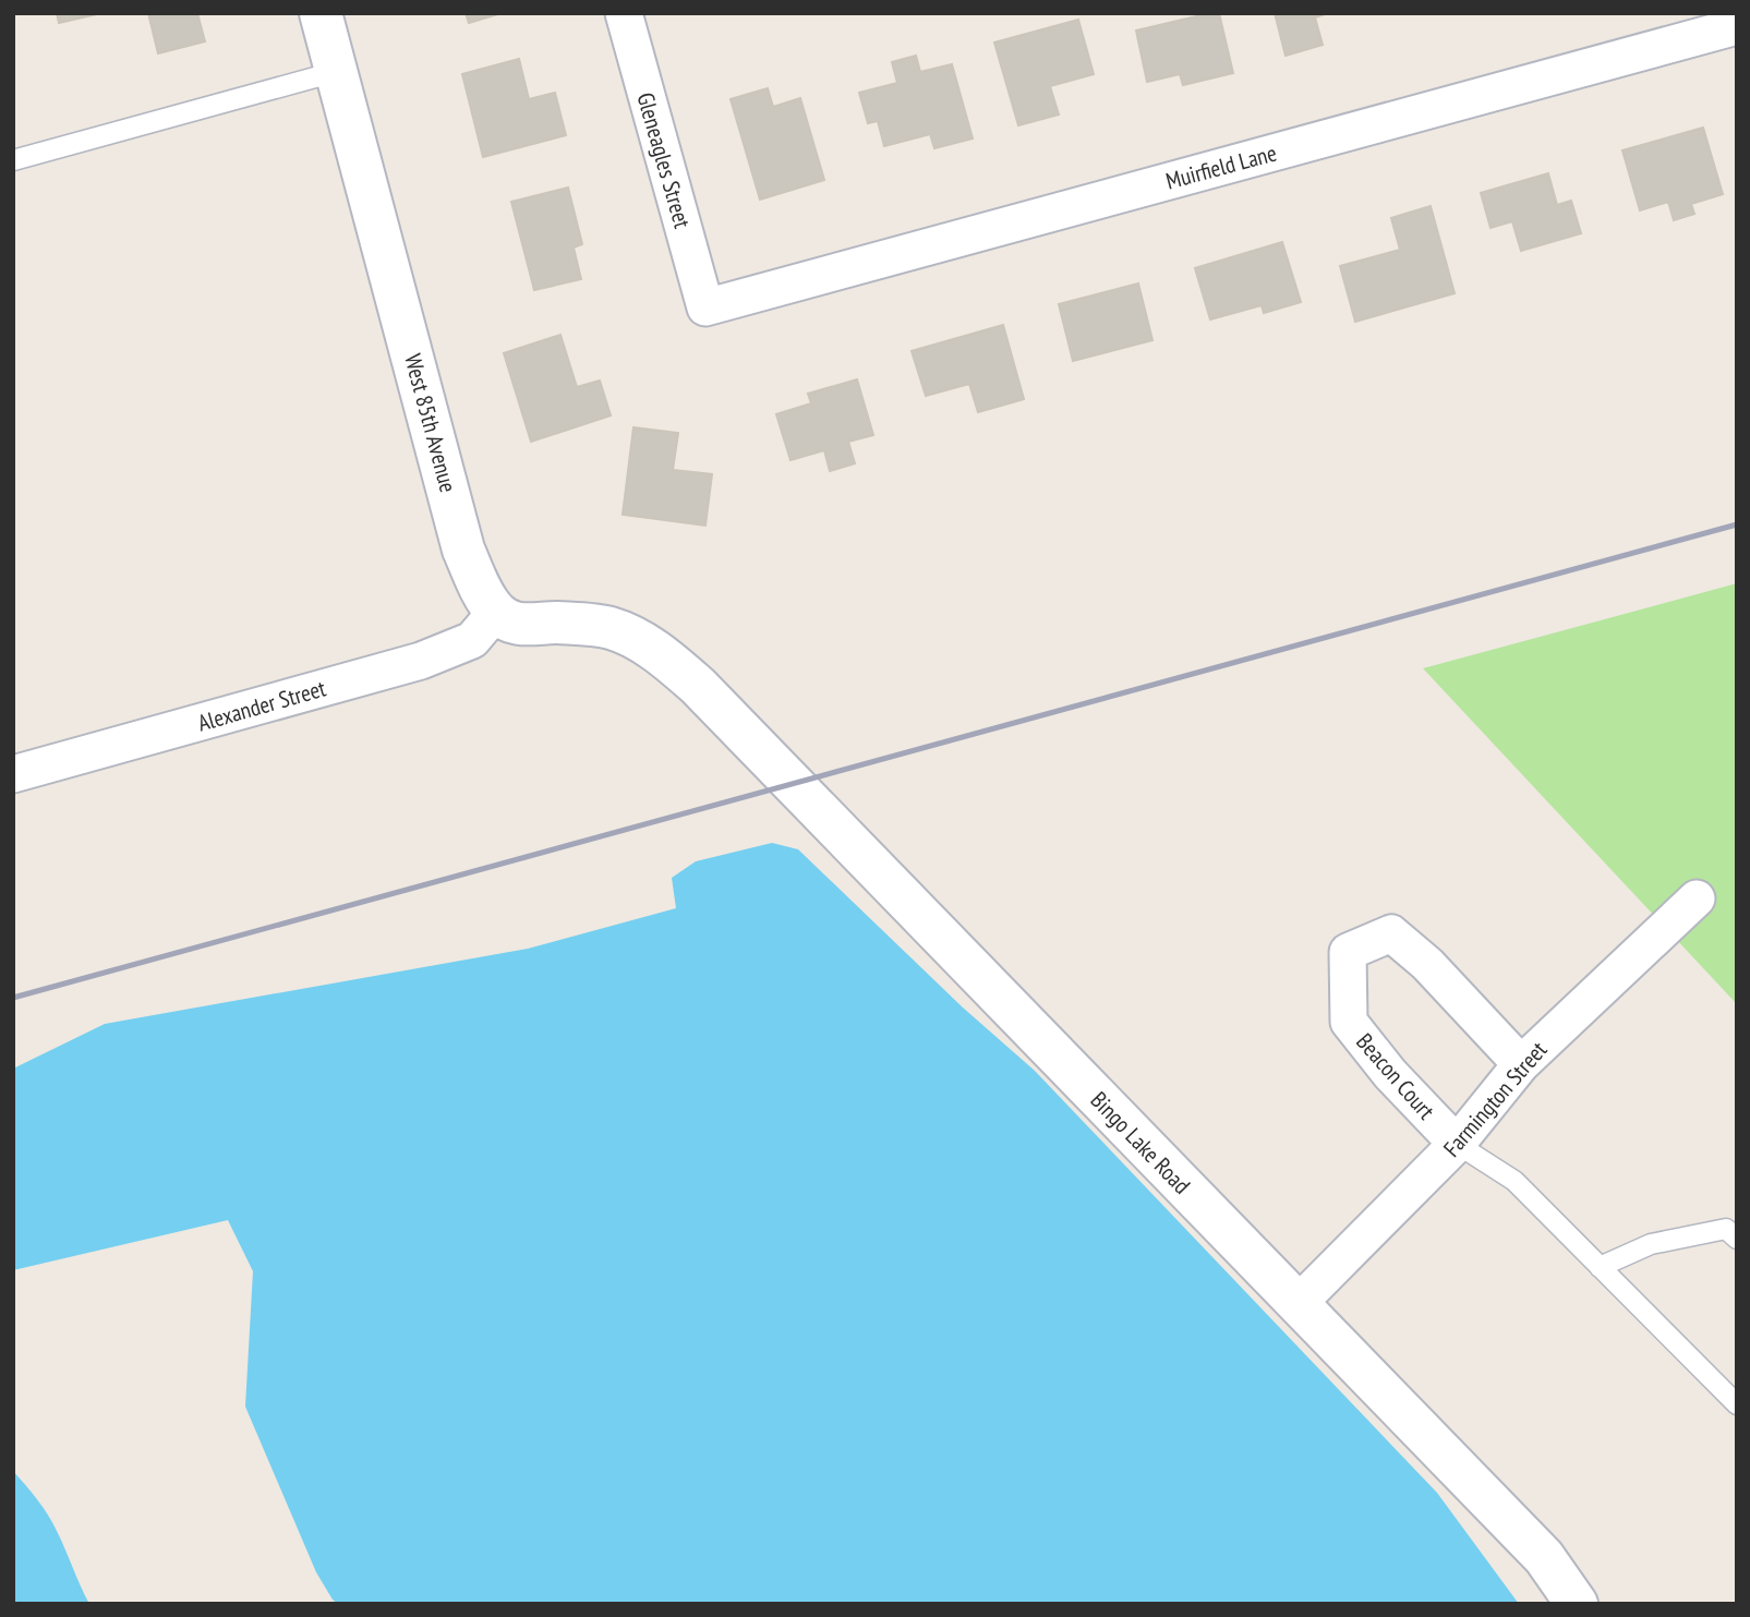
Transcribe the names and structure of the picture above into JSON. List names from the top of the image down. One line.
{"streets":{"street":["Gleneagles Street","Muirfield Lane","West 85th Avenue","Alexander Street","Beacon Court","Farmington Street","Bingo Lake Road"]},"crossings":[["Gleneagles Street","Muirfield Lane"],["West 85th Avenue","Alexander Street"],["West 85th Avenue","Bingo Lake Road"],["Alexander Street","Bingo Lake Road"],["Beacon Court","Farmington Street"],["Farmington Street","Bingo Lake Road"]]}
